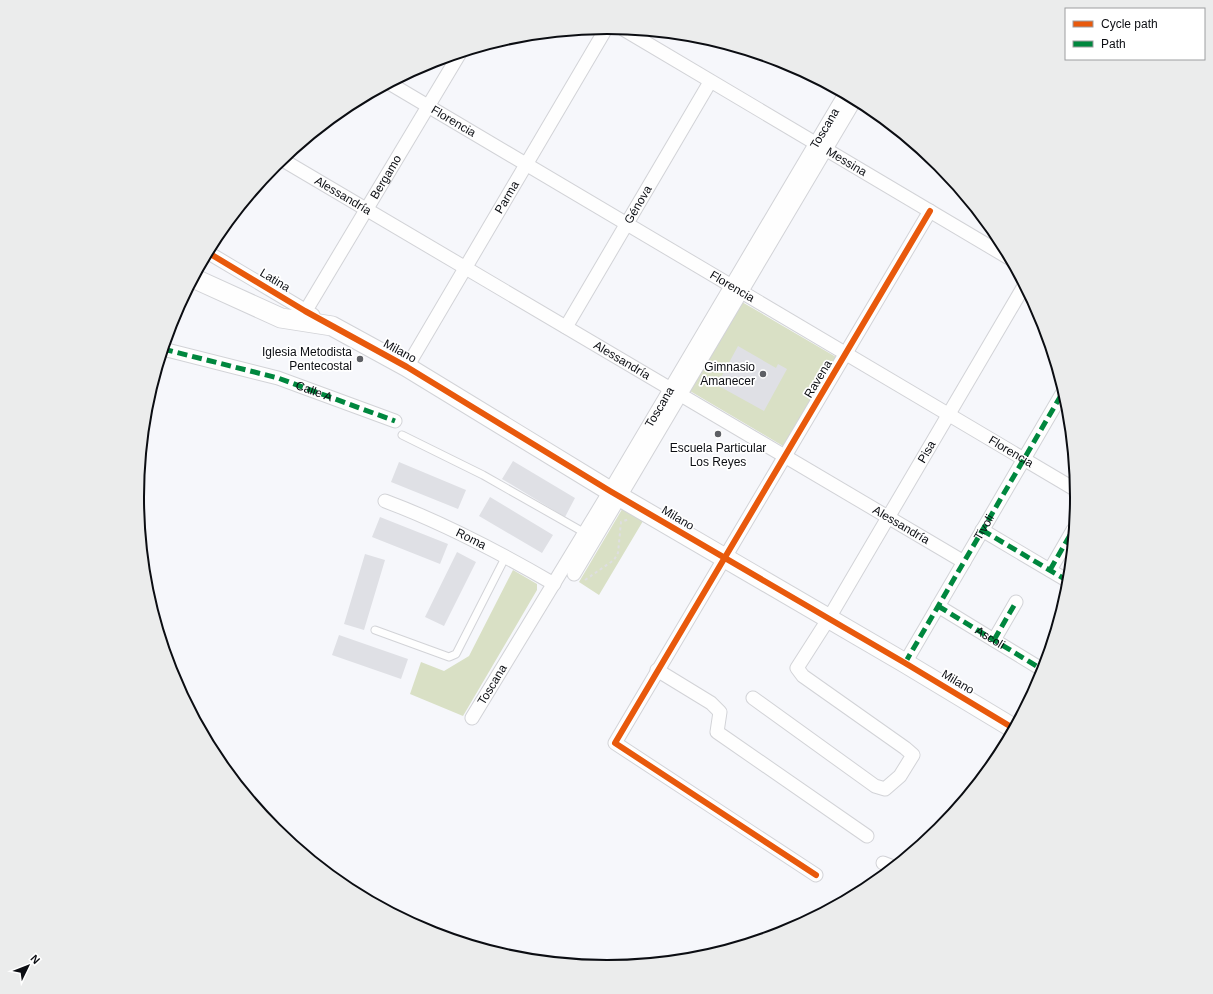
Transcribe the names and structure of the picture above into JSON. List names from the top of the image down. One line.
{"streets":{"street":["Florencia","Toscana","Messina","Bergamo","Alessandría","Parma","Génova","Latina","Milano","Ravena","Calle A","Pisa","Tivoli","Roma","Ascoli"]},"crossings":[["Florencia","Toscana"],["Florencia","Bergamo"],["Florencia","Parma"],["Florencia","Génova"],["Florencia","Ravena"],["Florencia","Pisa"],["Florencia","Tivoli"],["Toscana","Messina"],["Toscana","Alessandría"],["Toscana","Milano"],["Toscana","Roma"],["Messina","Génova"],["Messina","Ravena"],["Bergamo","Alessandría"],["Bergamo","Latina"],["Bergamo","Milano"],["Alessandría","Parma"],["Alessandría","Génova"],["Alessandría","Ravena"],["Alessandría","Pisa"],["Alessandría","Tivoli"],["Parma","Milano"],["Latina","Milano"],["Milano","Ravena"],["Milano","Pisa"],["Milano","Tivoli"],["Tivoli","Ascoli"]],"places":["Iglesia Metodista Pentecostal","Gimnasio Amanecer","Escuela Particular Los Reyes"],"legend":["Cycle path","Path"],"north":"top right"}
